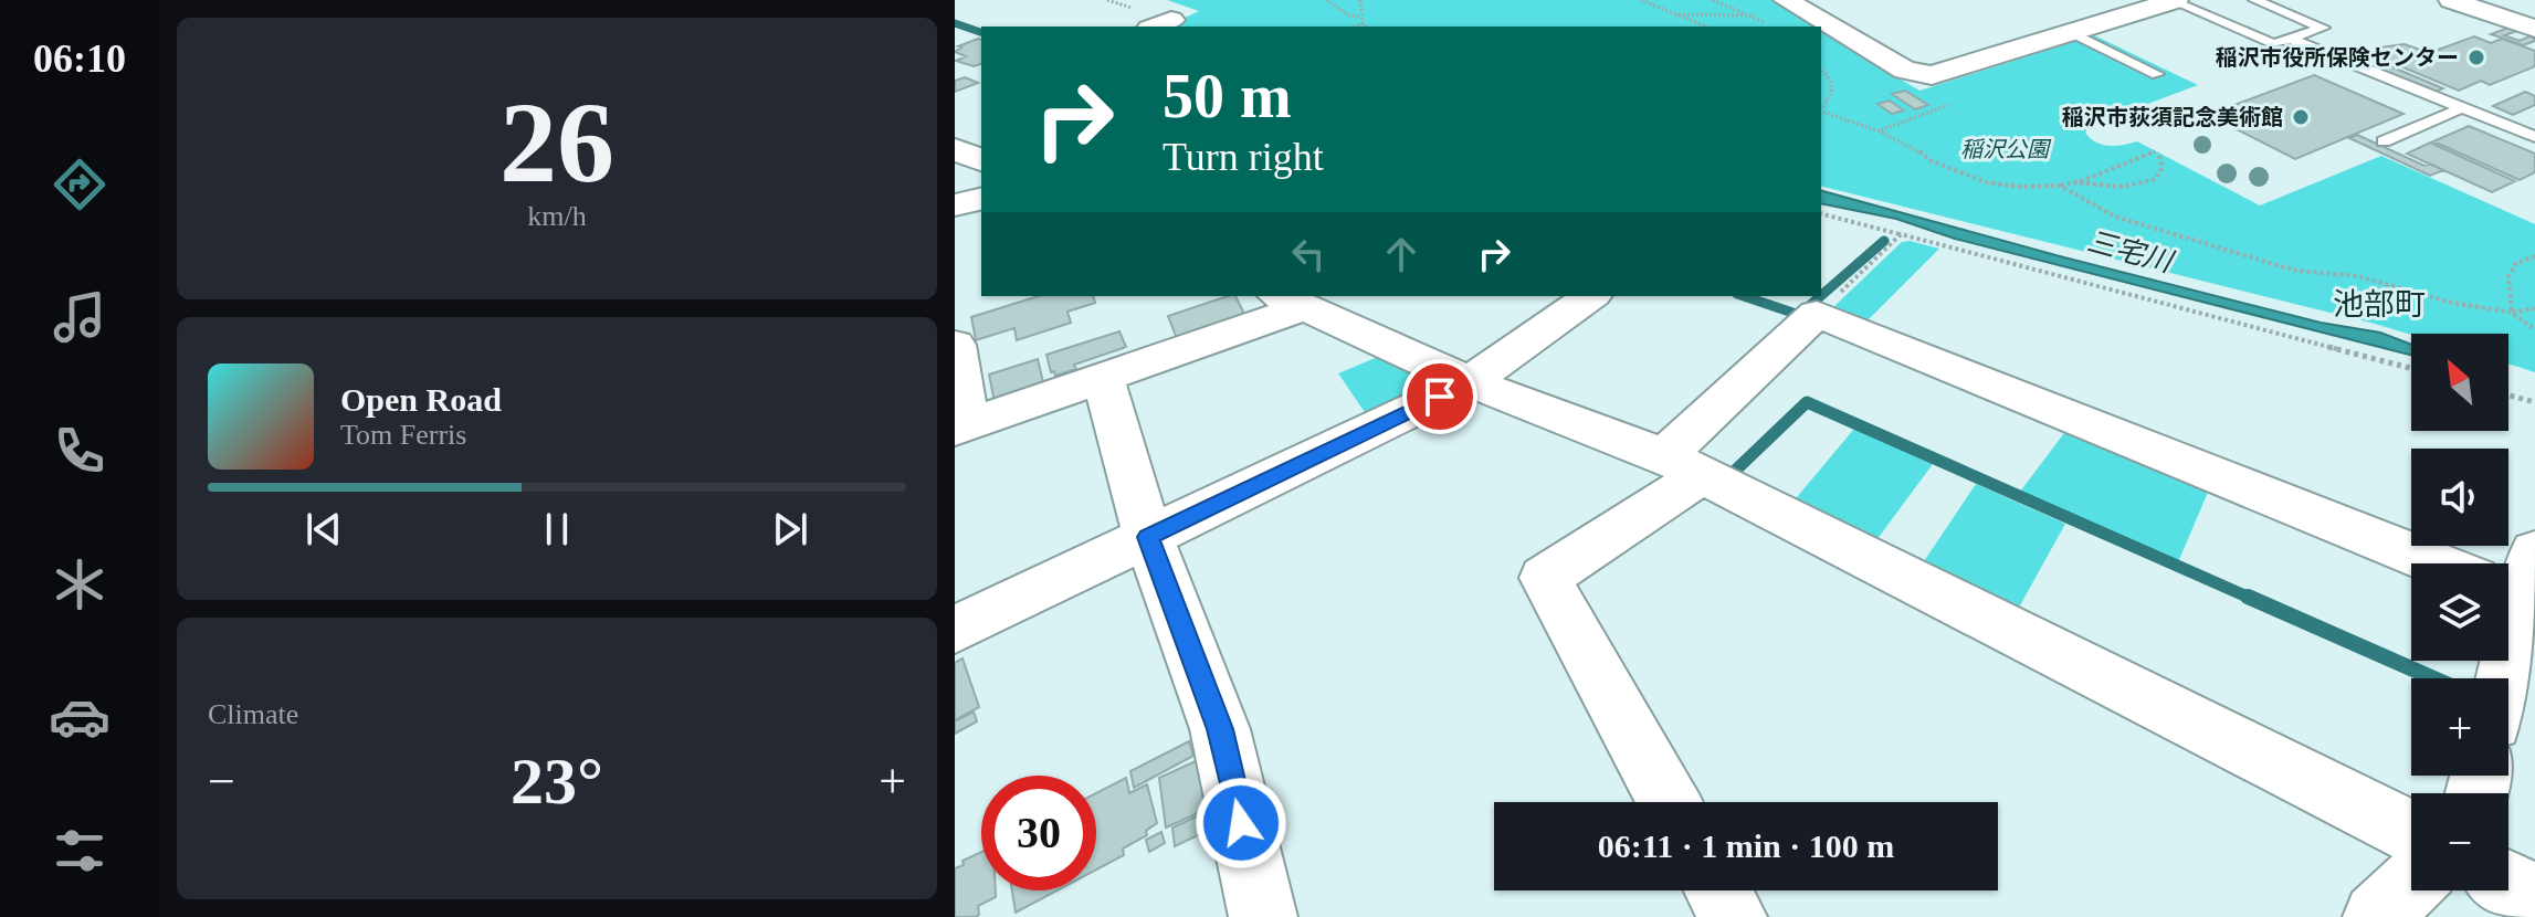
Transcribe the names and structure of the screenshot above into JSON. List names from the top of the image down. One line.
{"districts":["池部町"],"water":["三宅川"],"parks":["稲沢公園"],"places":["稲沢市役所保険センター","稲沢市荻須記念美術館"],"north":"top left","page":{"tabs":"06:10","tile":[["26","km/h"],"Climate"],"turn":["50 m","Turn right"],"map_buttons":["+","−"],"song":["Open Road","Tom Ferris"],"heat":["−","23°","+"],"limit":"30","trip":"06:11 · 1 min · 100 m"}}
